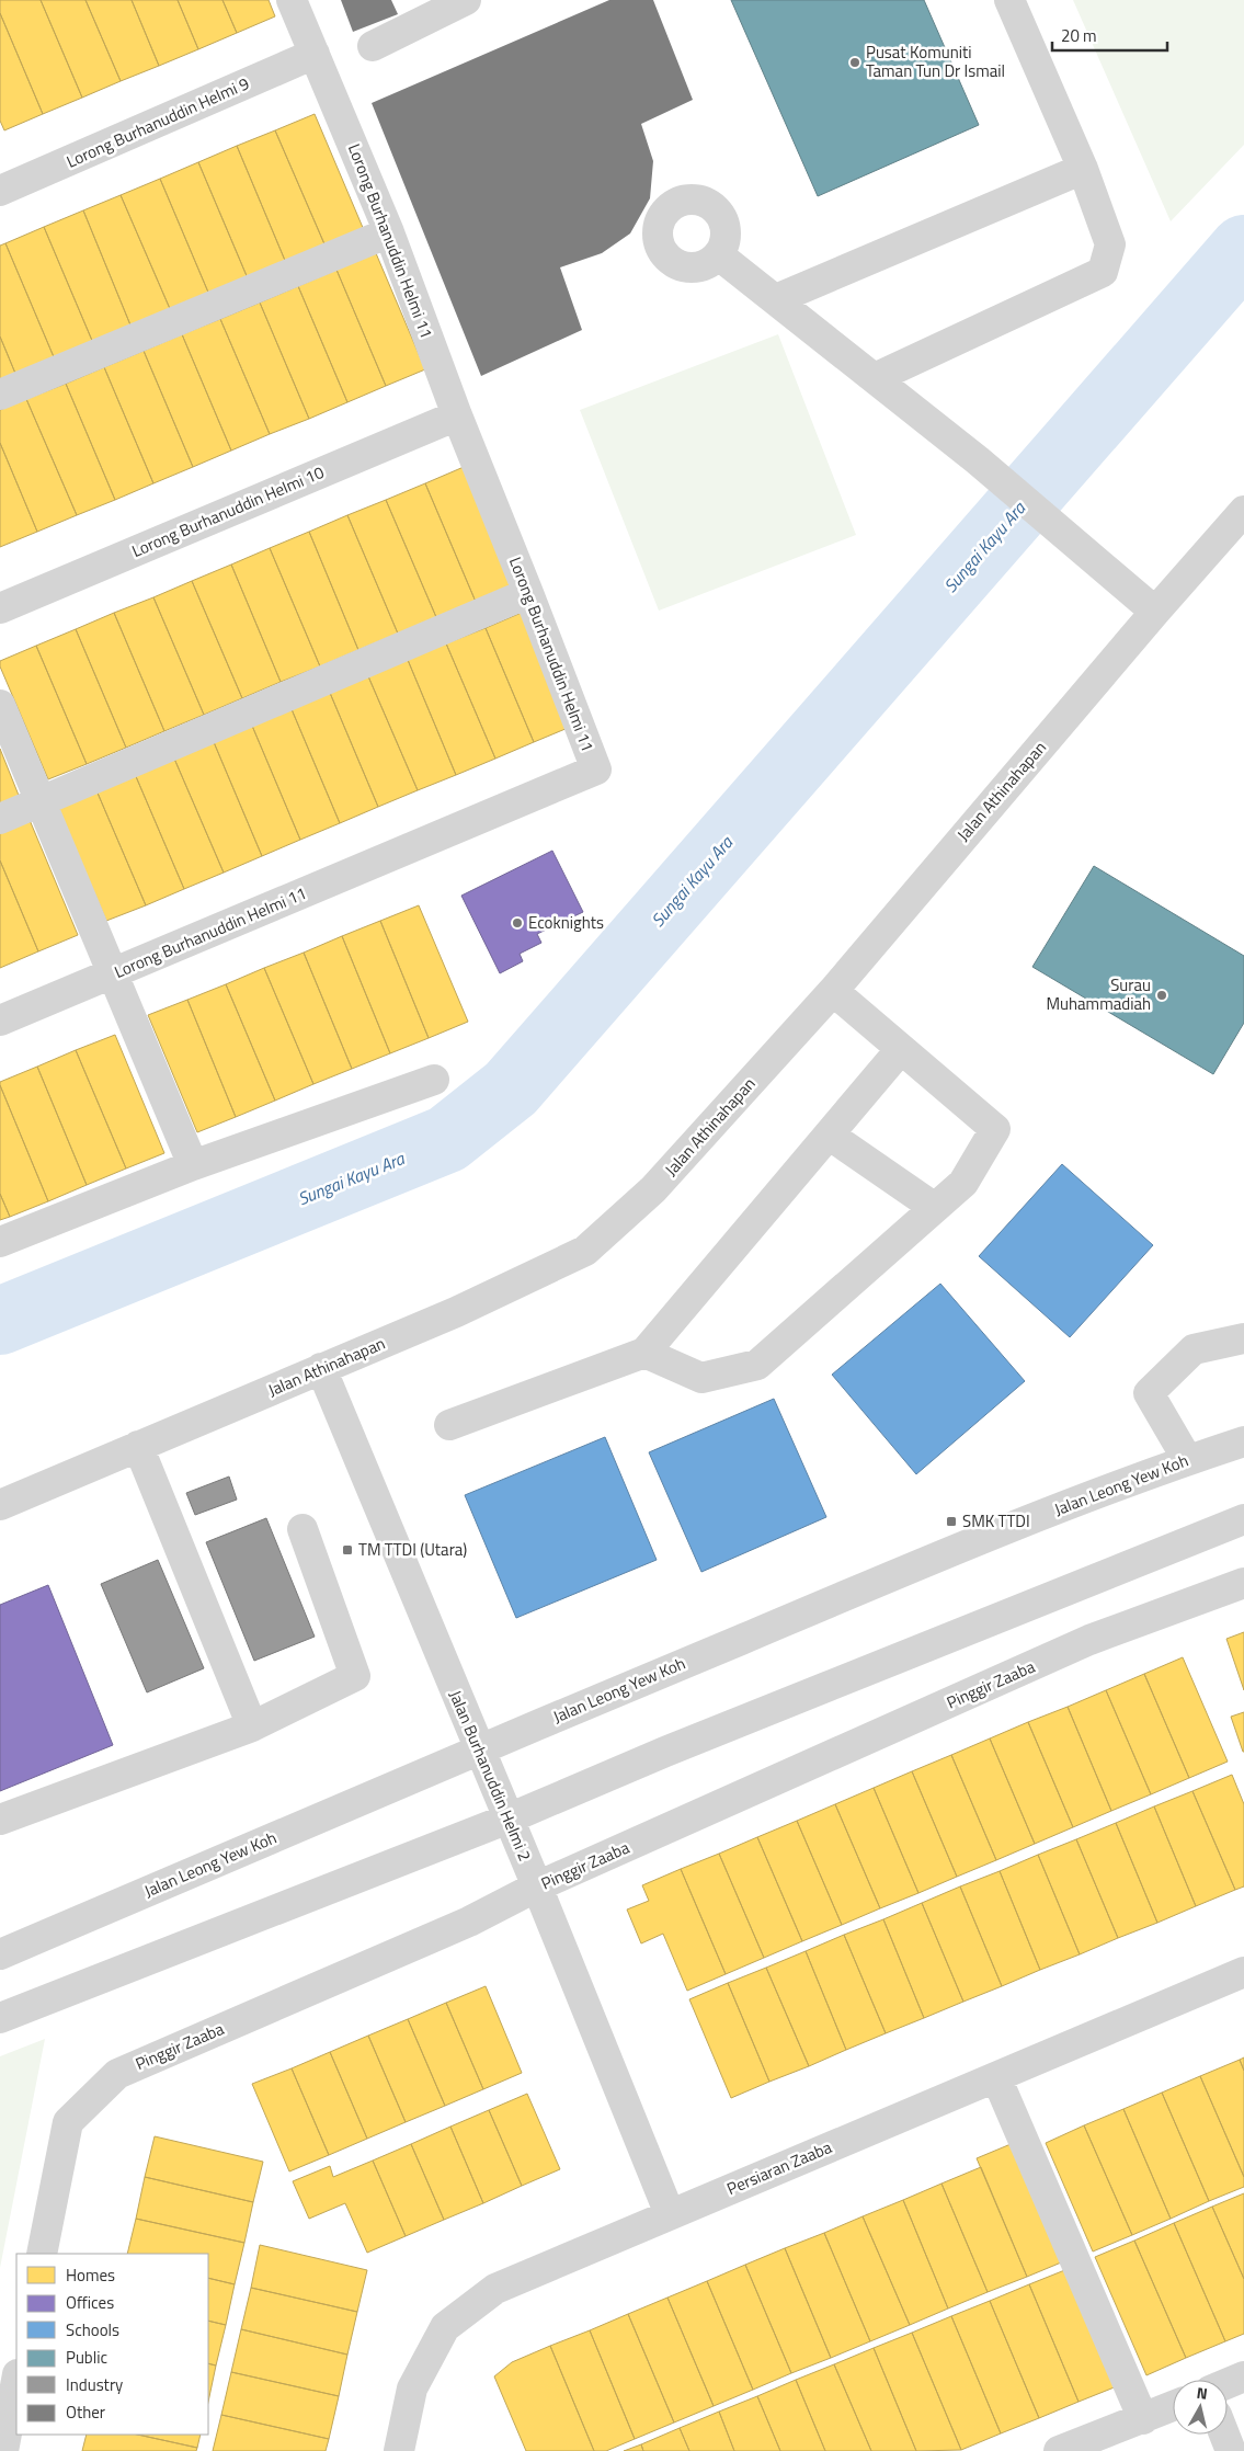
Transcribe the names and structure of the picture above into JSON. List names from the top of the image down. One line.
{"streets":{"street":["Lorong Burhanuddin Helmi 9","Lorong Burhanuddin Helmi 11","Lorong Burhanuddin Helmi 10","Jalan Athinahapan","Jalan Leong Yew Koh","Pinggir Zaaba","Jalan Burhanuddin Helmi 2","Persiaran Zaaba"]},"crossings":[["Lorong Burhanuddin Helmi 9","Lorong Burhanuddin Helmi 11"],["Lorong Burhanuddin Helmi 11","Lorong Burhanuddin Helmi 10"],["Jalan Athinahapan","Jalan Burhanuddin Helmi 2"],["Jalan Leong Yew Koh","Jalan Burhanuddin Helmi 2"],["Pinggir Zaaba","Jalan Burhanuddin Helmi 2"],["Jalan Burhanuddin Helmi 2","Persiaran Zaaba"]],"water":["Sungai Kayu Ara"],"places":{"other":["Pusat Komuniti Taman Tun Dr Ismail","Ecoknights","Surau Muhammadiah"],"transit":["SMK TTDI","TM TTDI (Utara)"]},"legend":["Homes","Offices","Schools","Public","Industry","Other"],"scale_bar":"20 m","north":"top"}
